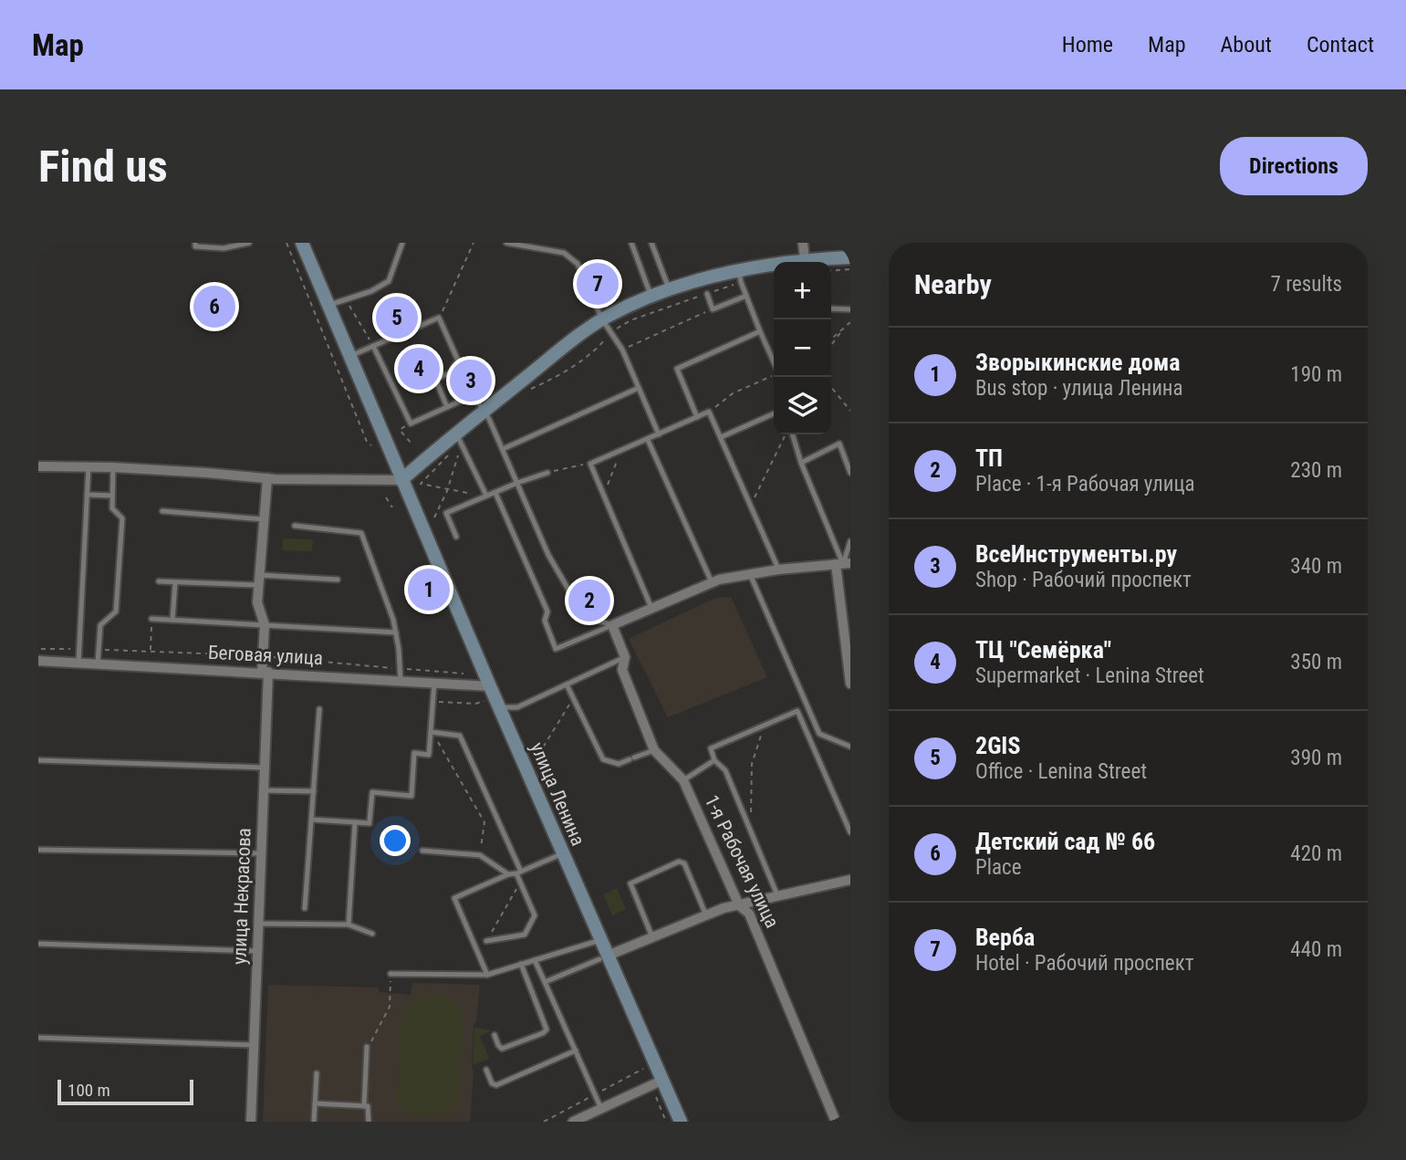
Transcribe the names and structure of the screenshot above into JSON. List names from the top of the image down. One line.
{"streets":{"main road":["улица Ленина"],"street":["Беговая улица","1-я Рабочая улица","улица Некрасова"]},"crossings":[["Беговая улица","улица Ленина"],["Беговая улица","улица Некрасова"]],"scale_bar":"100 m","page":{"header":"Map","nav":["Home","Map","About","Contact"],"buttons":"Directions","title":"Find us","heading":["Nearby","7 results"],"pins":["7","6","5","4","3","1","2"],"map_buttons":["+","−"],"list":[{"mark":"1","name":"Зворыкинские дома","note":"Bus stop · улица Ленина","value":"190 m"},{"mark":"2","name":"ТП","note":"Place · 1-я Рабочая улица","value":"230 m"},{"mark":"3","name":"ВсеИнструменты.ру","note":"Shop · Рабочий проспект","value":"340 m"},{"mark":"4","name":"ТЦ \"Семёрка\"","note":"Supermarket · Lenina Street","value":"350 m"},{"mark":"5","name":"2GIS","note":"Office · Lenina Street","value":"390 m"},{"mark":"6","name":"Детский сад № 66","note":"Place","value":"420 m"},{"mark":"7","name":"Верба","note":"Hotel · Рабочий проспект","value":"440 m"}],"scale":"100 m"}}
